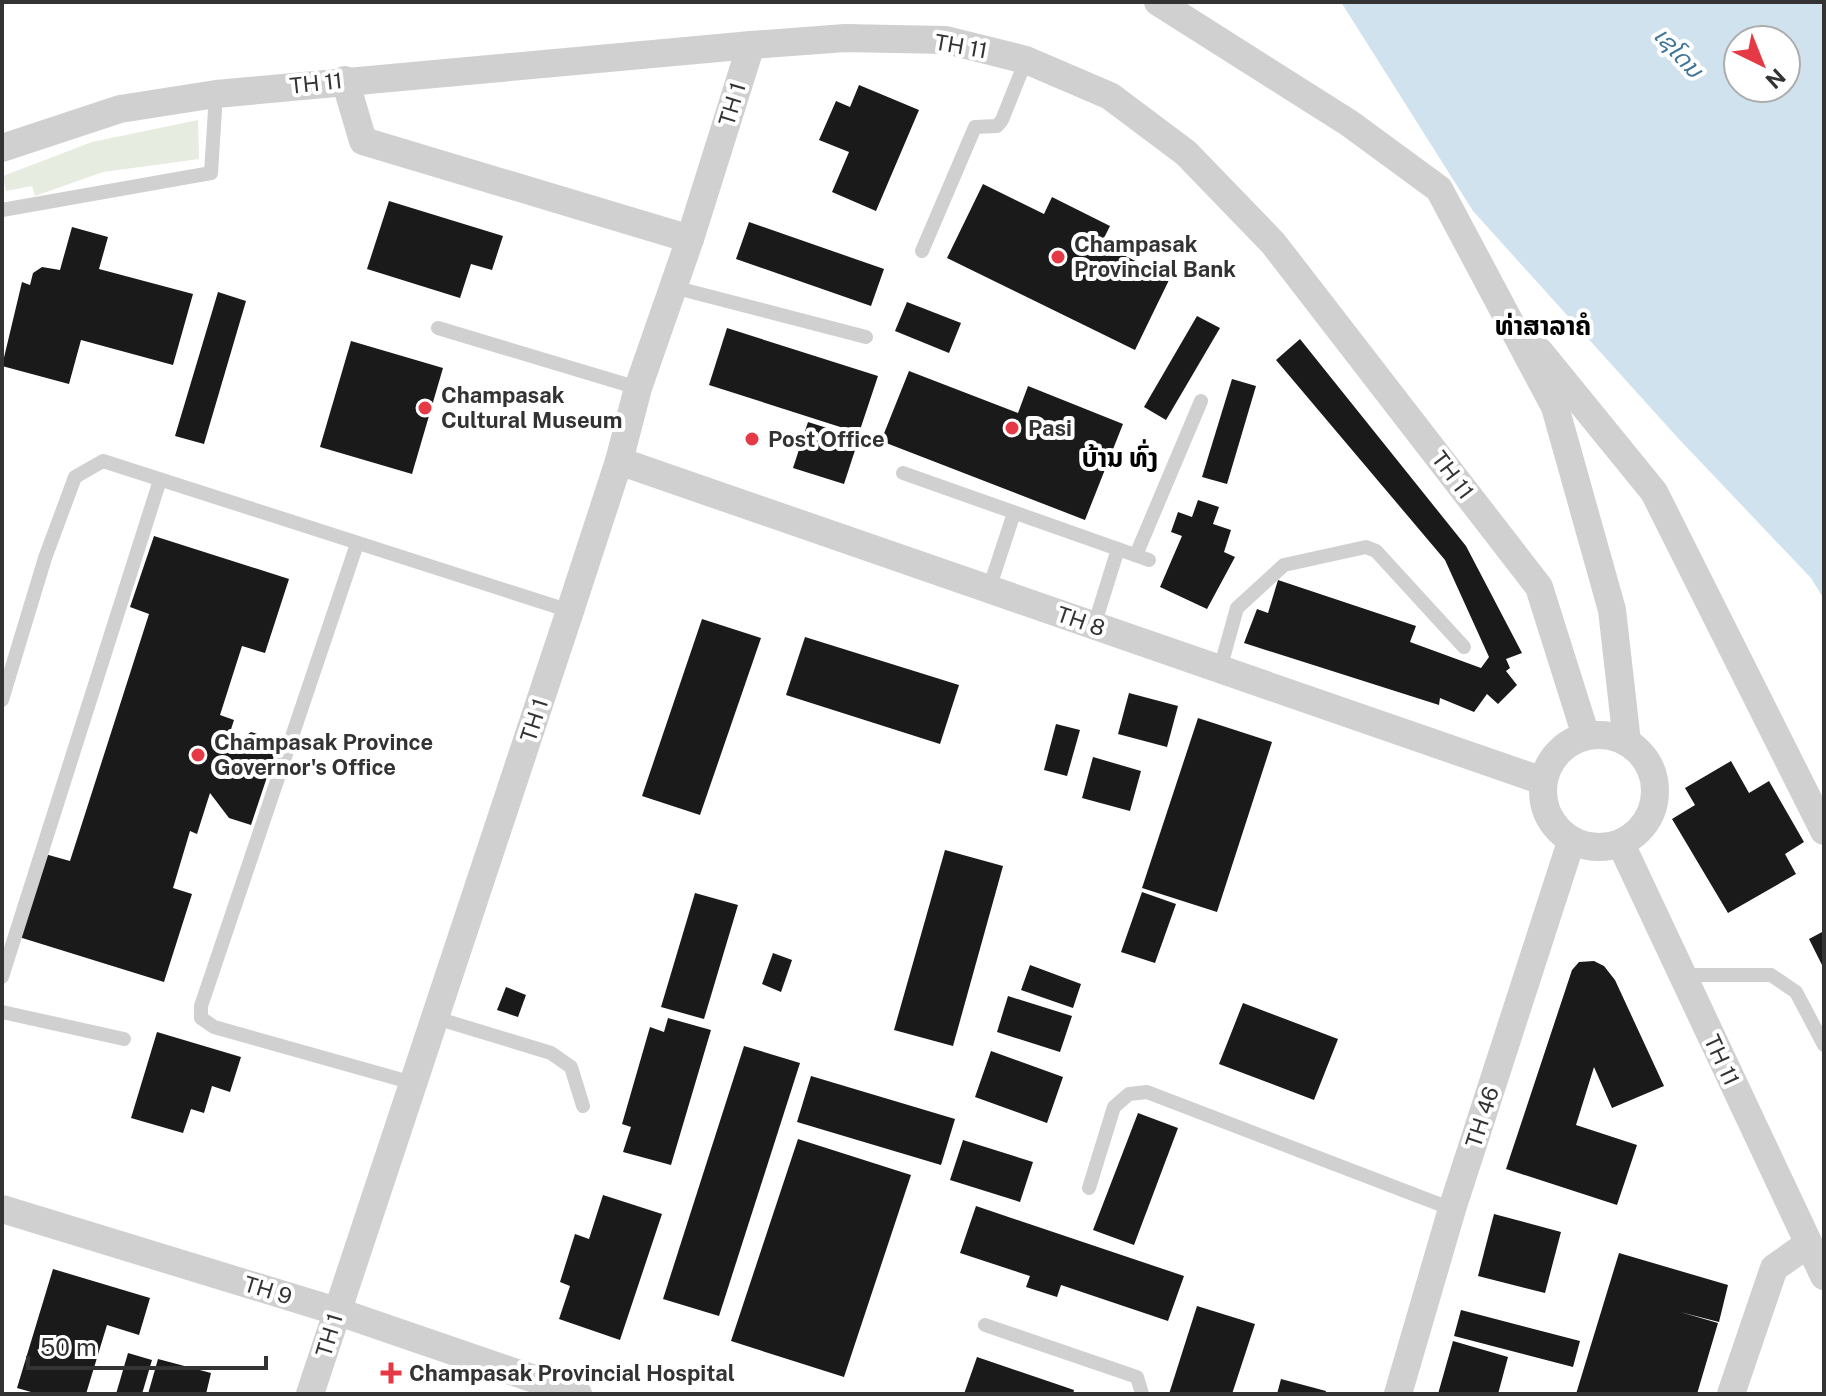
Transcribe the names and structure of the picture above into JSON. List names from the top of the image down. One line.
{"streets":{"street":["TH 11","TH 1","TH 8","TH 46","TH 9"]},"crossings":[["TH 11","TH 1"],["TH 11","TH 8"],["TH 11","TH 46"],["TH 1","TH 8"],["TH 1","TH 9"],["TH 8","TH 46"]],"districts":["ທ່າສາລາຄໍ","ບ້ານ ທົ່ງ"],"water":["ເຊໂດນ"],"places":{"other":["Champasak Provincial Bank","Champasak Cultural Museum","Pasi","Post Office","Champasak Province Governor's Office"],"health":["Champasak Provincial Hospital"]},"scale_bar":"50 m","north":"bottom right"}
